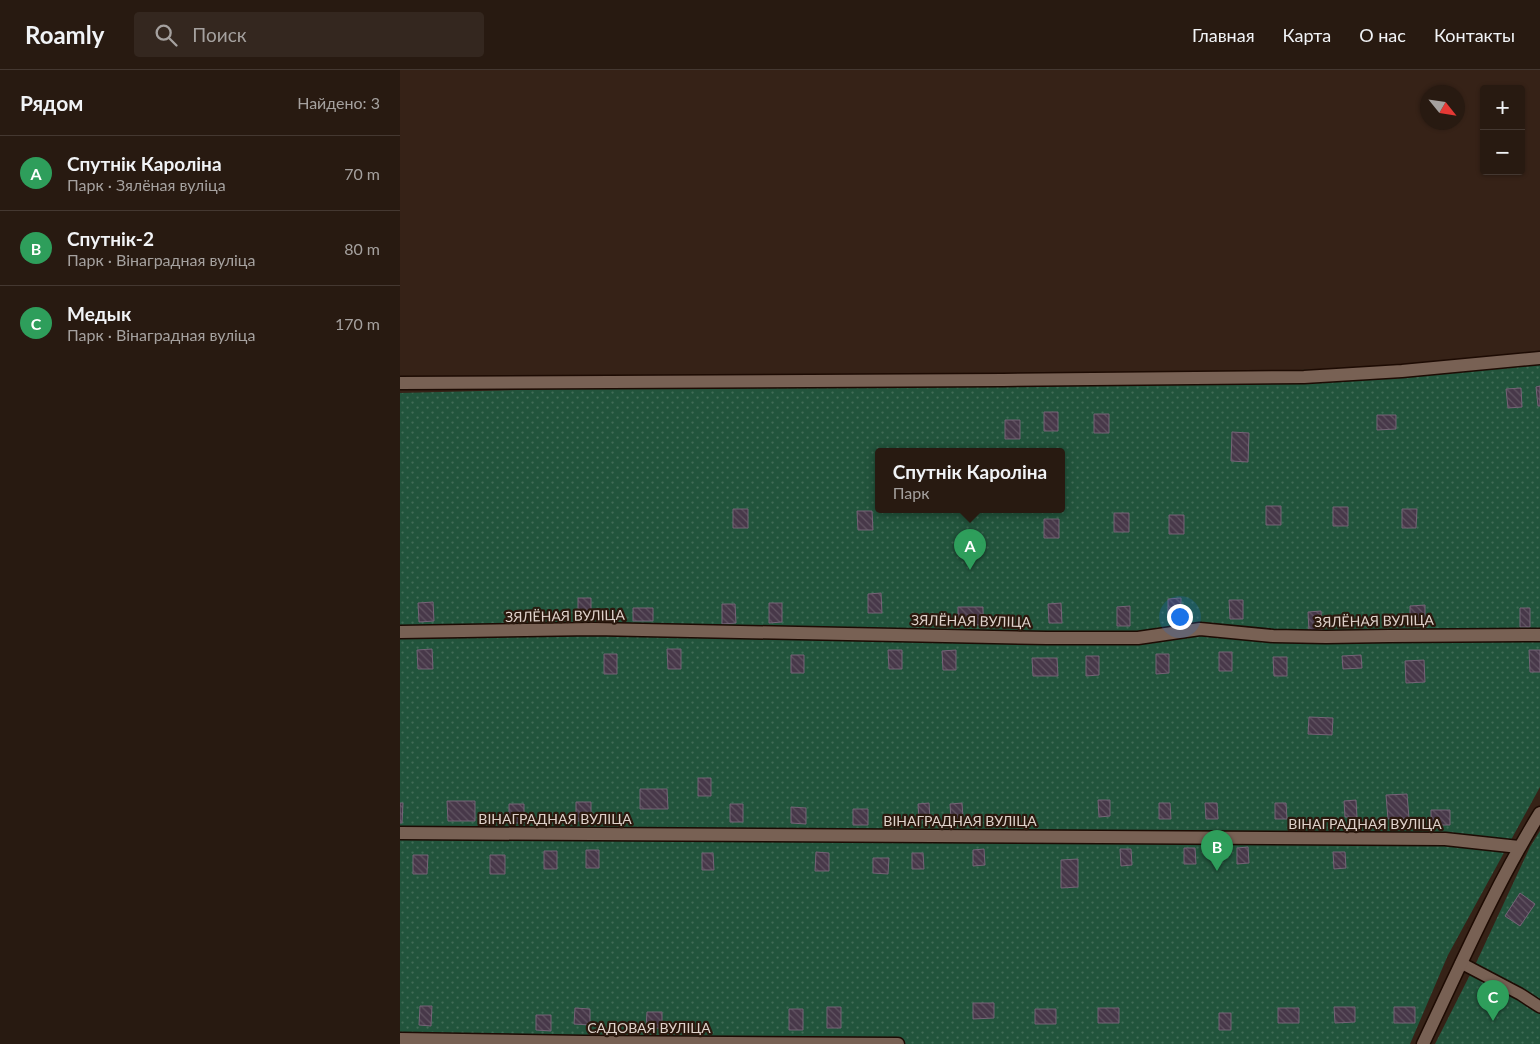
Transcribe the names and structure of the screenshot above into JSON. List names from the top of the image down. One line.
{"streets":{"street":["ЗЯЛЁНАЯ ВУЛІЦА","ВІНАГРАДНАЯ ВУЛІЦА","САДОВАЯ ВУЛІЦА"]},"north":"bottom right","page":{"header":"Roamly","search":"Поиск","nav":["Главная","Карта","О нас","Контакты"],"heading":["Рядом","Найдено: 3"],"map_buttons":["+","−"],"list":[{"mark":"A","name":"Спутнік Кароліна","note":"Парк · Зялёная вуліца","value":"70 m"},{"mark":"B","name":"Спутнік-2","note":"Парк · Вінаградная вуліца","value":"80 m"},{"mark":"C","name":"Медык","note":"Парк · Вінаградная вуліца","value":"170 m"}],"popup":["Спутнік Кароліна","Парк"],"pins":["A","B","C"]}}
